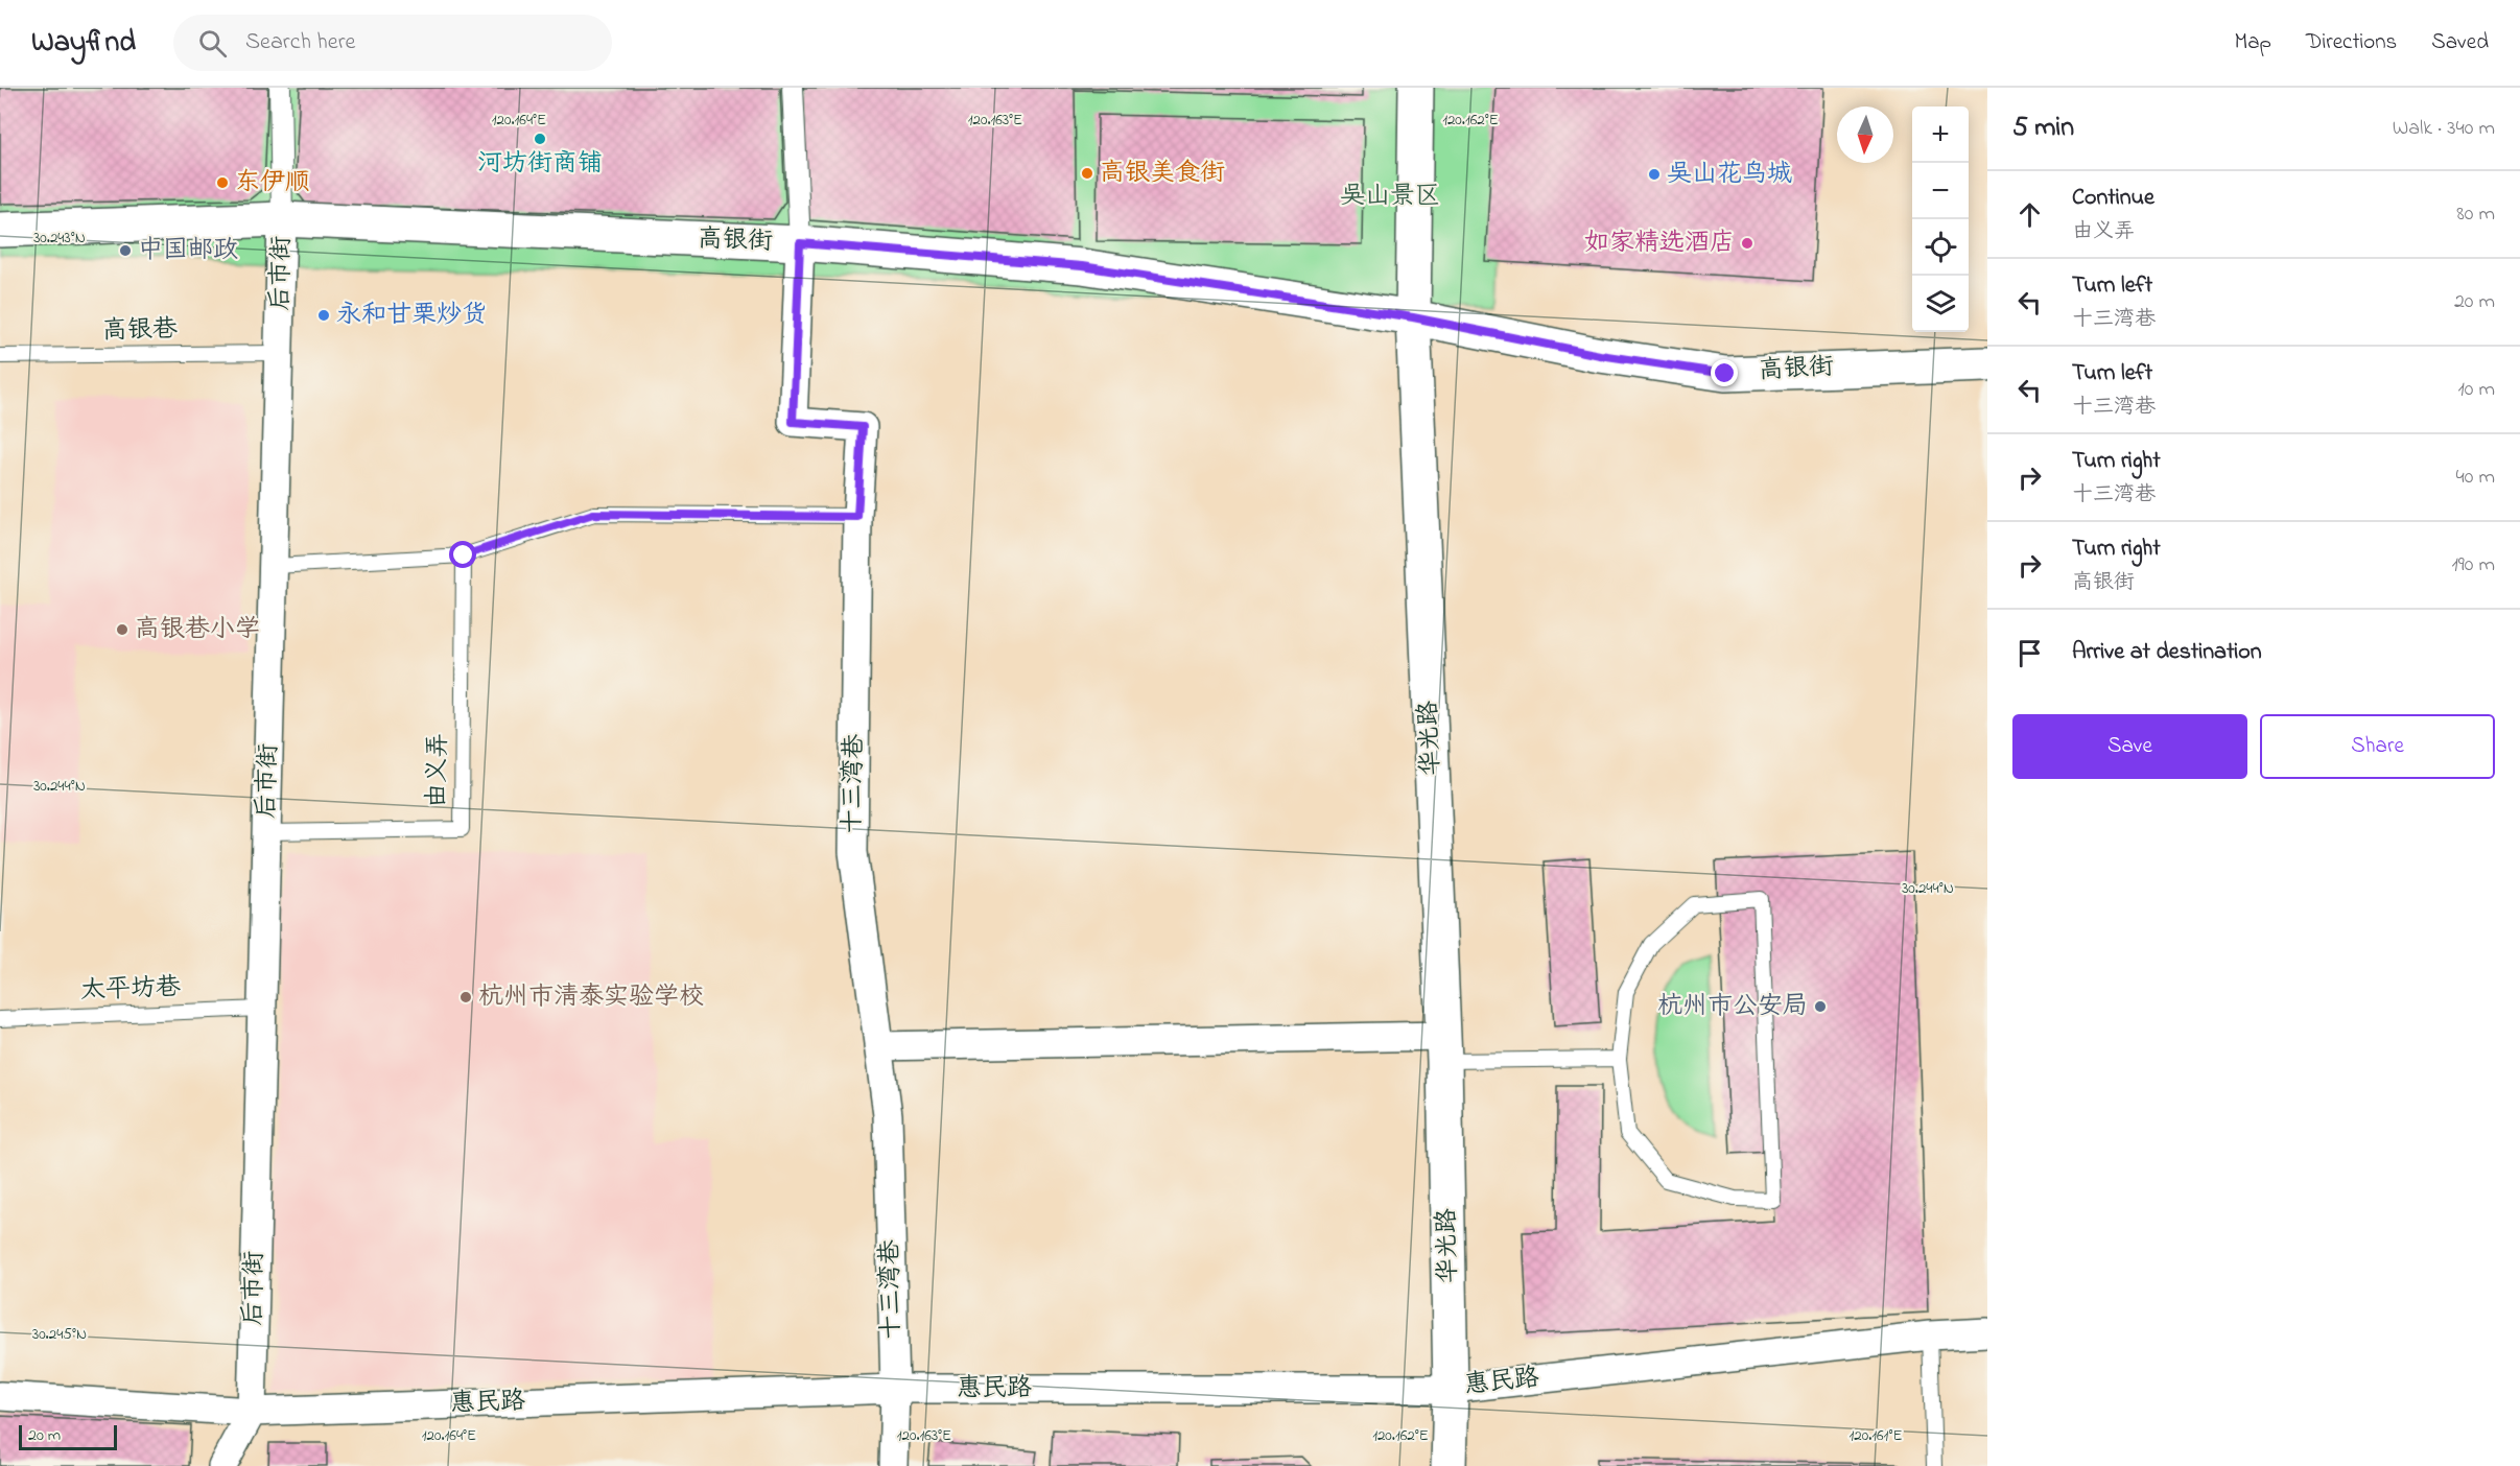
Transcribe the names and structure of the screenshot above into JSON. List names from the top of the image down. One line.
{"streets":{"street":["高银街","后市街","华光路","十三湾巷","惠民路"],"lane":["高银巷","由义弄","太平坊巷"]},"crossings":[["高银街","后市街"],["高银街","华光路"],["高银街","十三湾巷"],["后市街","高银巷"],["后市街","由义弄"],["后市街","太平坊巷"],["后市街","惠民路"],["华光路","惠民路"],["十三湾巷","惠民路"]],"parks":["吴山景区"],"places":["河坊街商铺","高银美食街","吴山花鸟城","东伊顺","如家精选酒店","中国邮政","永和甘栗炒货","高银巷小学","杭州市清泰实验学校","杭州市公安局"],"scale_bar":"20 m","north":"bottom","page":{"header":"Wayfind","search":"Search here","nav":["Map","Directions","Saved"],"heading":["5 min","Walk · 340 m"],"map_buttons":["+","−"],"list":[["Continue","由义弄","80 m"],["Turn left","十三湾巷","20 m"],["Turn left","十三湾巷","10 m"],["Turn right","十三湾巷","40 m"],["Turn right","高银街","190 m"],"Arrive at destination"],"buttons":["Save","Share"],"scale":"20 m"},"coordinates":["120.164°E","120.163°E","120.162°E","30.243°N","30.244°N","30.245°N","120.161°E"]}
